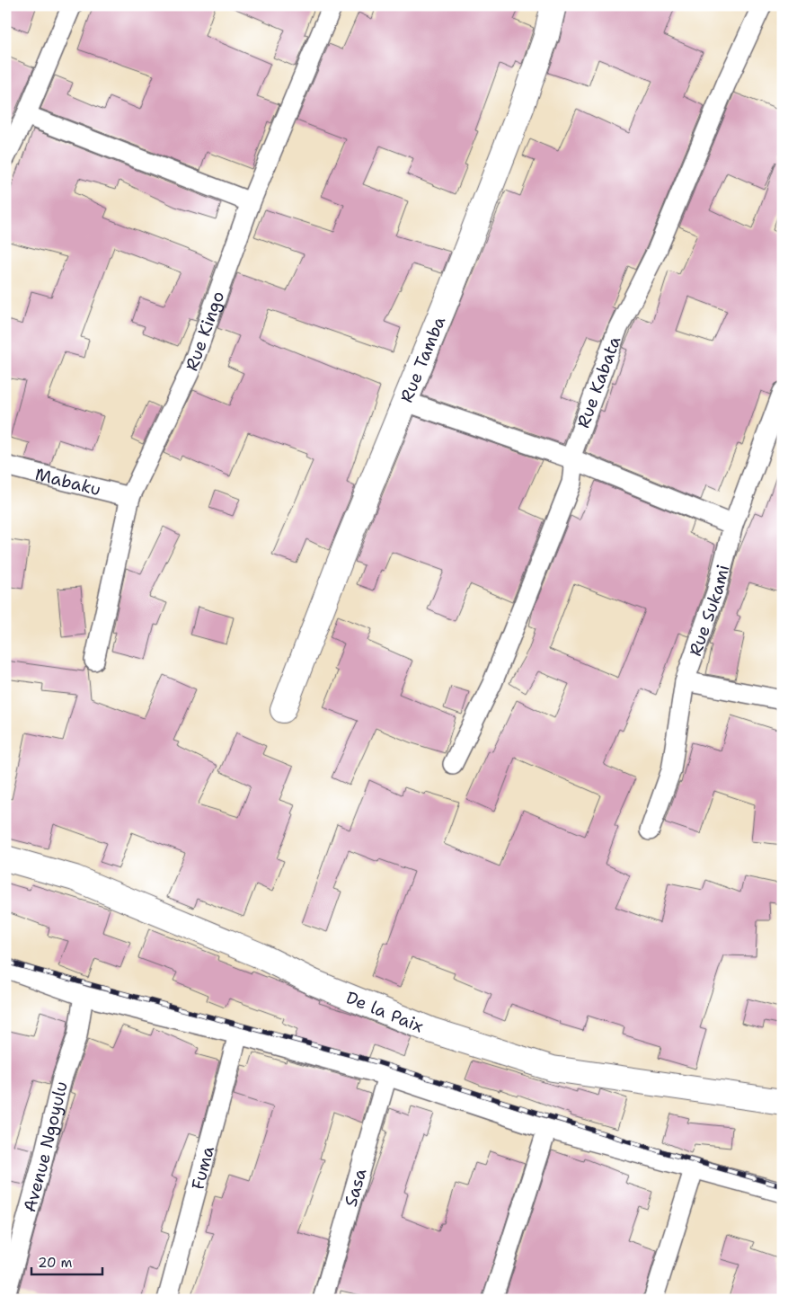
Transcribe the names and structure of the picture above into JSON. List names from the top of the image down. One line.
{"streets":{"street":["Rue Kingo","Rue Tamba","Rue Kabata","Mabaku","Rue Sukami","De la Paix","Avenue Ngoyulu","Fuma","Sasa"]},"crossings":[["Rue Kingo","Mabaku"]],"scale_bar":"20 m"}
